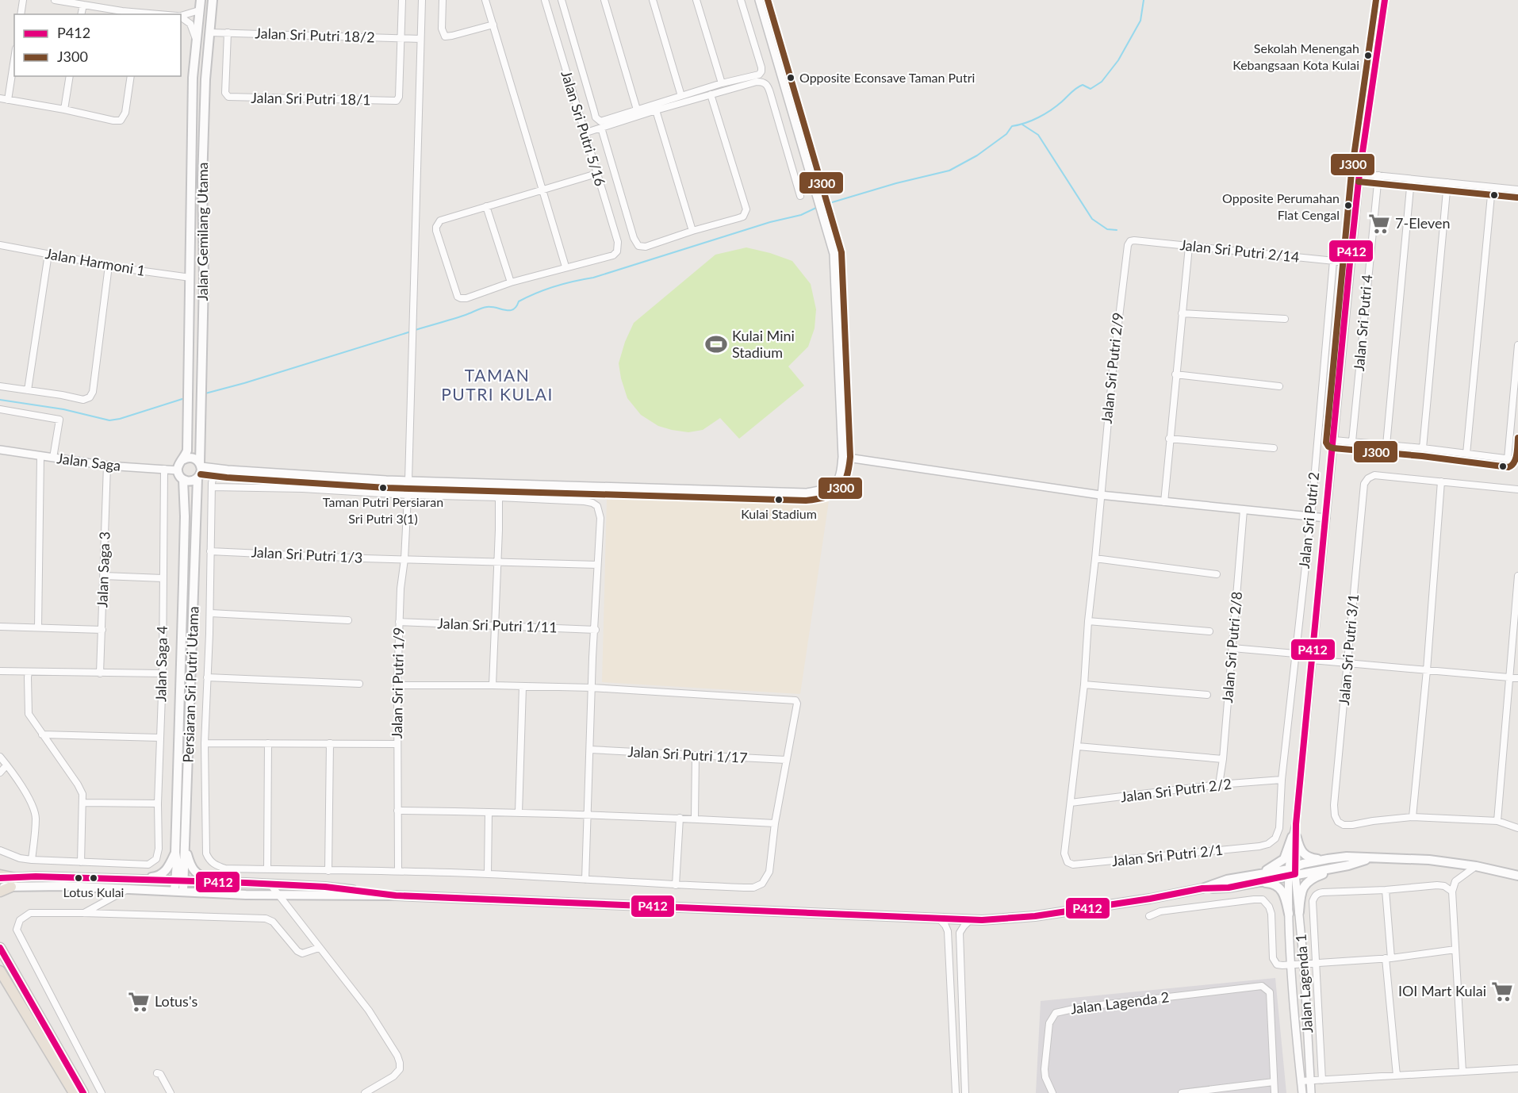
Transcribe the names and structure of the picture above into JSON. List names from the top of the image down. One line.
{"streets":{"main road":["Jalan Gemilang Utama","Persiaran Sri Putri Utama"],"street":["Jalan Sri Putri 18/2","Jalan Sri Putri 18/1","Jalan Sri Putri 5/16","Jalan Sri Putri 2/14","Jalan Harmoni 1","Jalan Sri Putri 4","Jalan Sri Putri 2/9","Jalan Saga","Jalan Sri Putri 2","Jalan Sri Putri 1/3","Jalan Saga 3","Jalan Sri Putri 1/11","Jalan Sri Putri 2/8","Jalan Sri Putri 3/1","Jalan Saga 4","Jalan Sri Putri 1/9","Jalan Sri Putri 1/17","Jalan Sri Putri 2/2","Jalan Sri Putri 2/1","Jalan Lagenda 1","Jalan Lagenda 2"]},"crossings":[["Jalan Sri Putri 18/2","Jalan Sri Putri 18/1"],["Jalan Sri Putri 18/2","Jalan Gemilang Utama"],["Jalan Sri Putri 18/2","Jalan Sri Putri 1/9"],["Jalan Gemilang Utama","Jalan Harmoni 1"],["Jalan Gemilang Utama","Jalan Saga"],["Jalan Gemilang Utama","Persiaran Sri Putri Utama"],["Jalan Sri Putri 2/14","Jalan Sri Putri 2/9"],["Jalan Sri Putri 2/14","Jalan Sri Putri 2"],["Jalan Sri Putri 2/9","Jalan Sri Putri 2/2"],["Jalan Sri Putri 2/9","Jalan Sri Putri 2/1"],["Jalan Saga","Jalan Saga 3"],["Jalan Saga","Jalan Saga 4"],["Jalan Saga","Persiaran Sri Putri Utama"],["Jalan Sri Putri 2","Jalan Sri Putri 2/2"],["Jalan Sri Putri 2","Jalan Sri Putri 2/1"],["Jalan Sri Putri 1/3","Jalan Sri Putri 1/9"],["Jalan Sri Putri 1/11","Jalan Sri Putri 1/9"],["Jalan Sri Putri 2/8","Jalan Sri Putri 2/2"]],"districts":["TAMAN PUTRI KULAI"],"places":{"other":["Sekolah Menengah Kebangsaan Kota Kulai","Opposite Econsave Taman Putri","Opposite Perumahan Flat Cengal","Taman Putri Persiaran Sri Putri 3(1)","Kulai Stadium","Lotus Kulai"],"supermarket":["7-Eleven","IOI Mart Kulai","Lotus's"],"sports":["Kulai Mini Stadium"]},"lines":["transit line P412","transit line J300"],"legend":["P412","J300"]}
